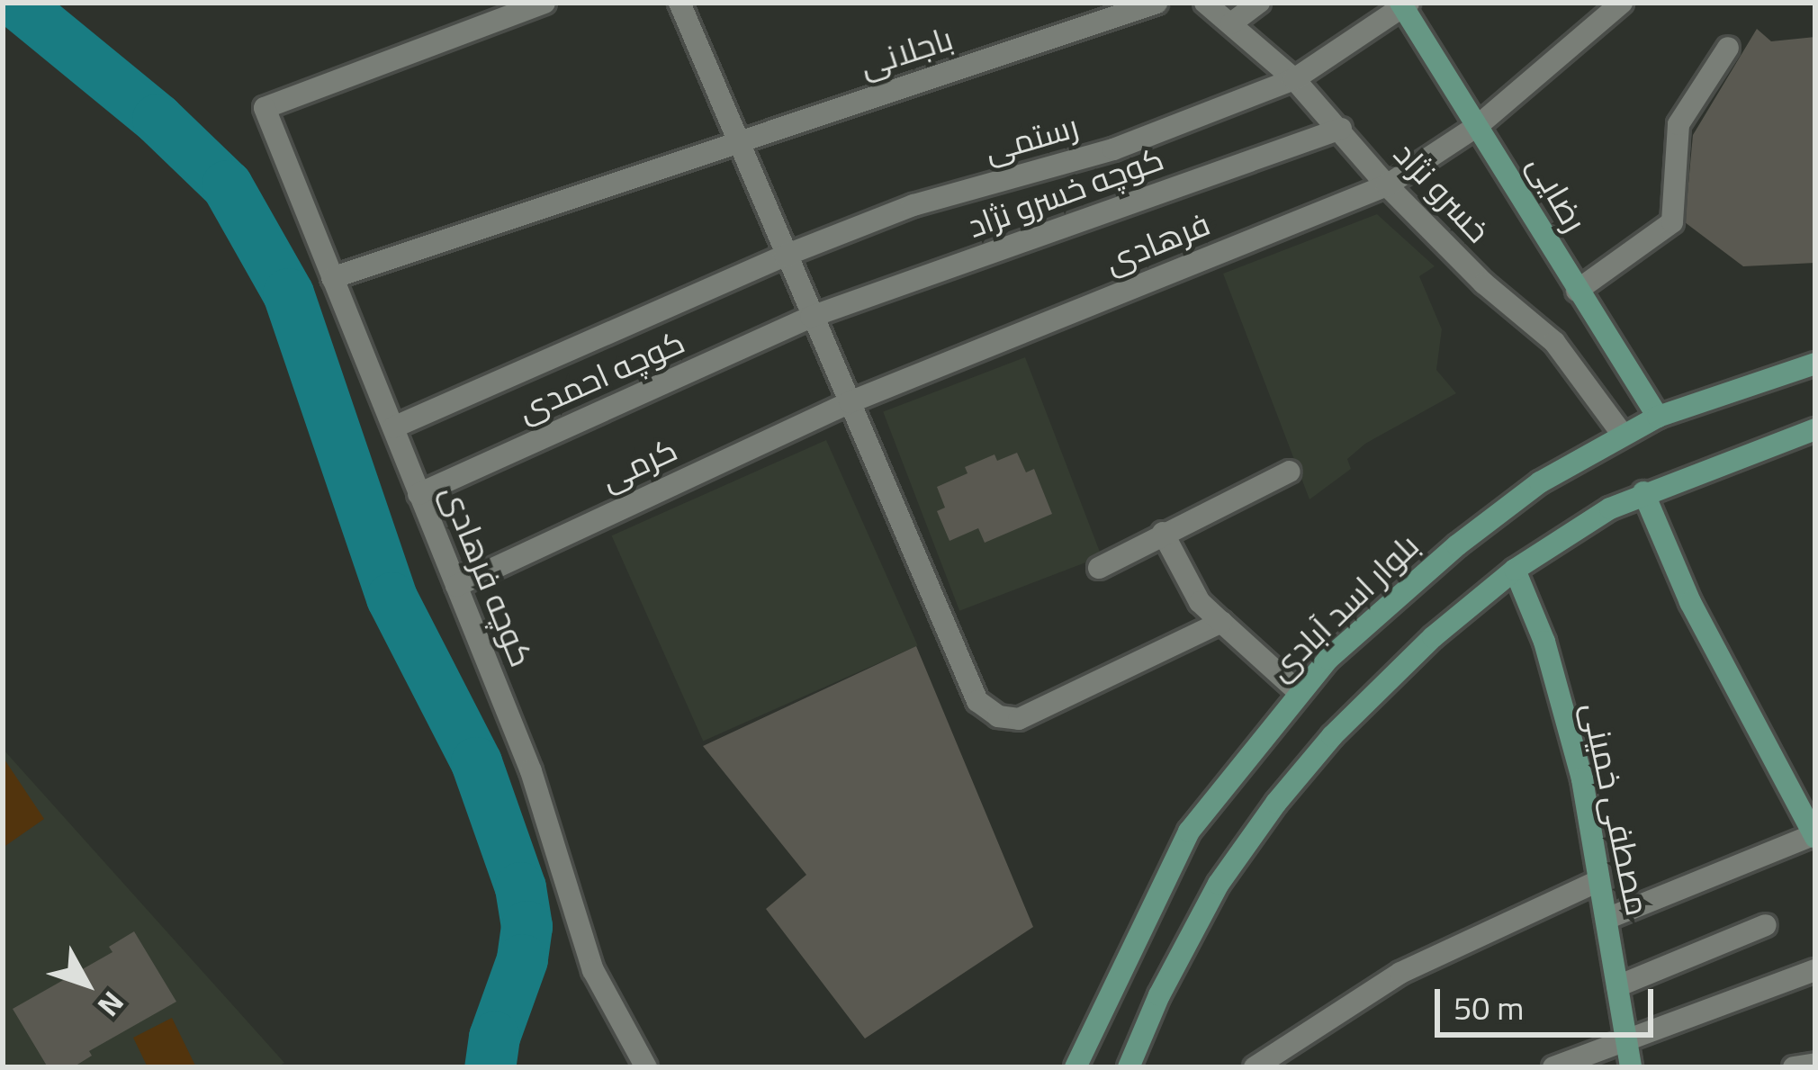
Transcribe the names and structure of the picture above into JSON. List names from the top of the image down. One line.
{"streets":{"main road":["رضایی","بلوار اسد آبادی","مصطفی خمینی"],"street":["باجلانی","رستمی","کوچه خسرو نژاد","خسرو نژاد","فرهادی","کوچه احمدی","کرمی","کوچه فرهادی"]},"crossings":[["باجلانی","کوچه فرهادی"],["رستمی","خسرو نژاد"],["رستمی","رضایی"],["رستمی","کوچه فرهادی"],["کوچه خسرو نژاد","خسرو نژاد"],["کوچه خسرو نژاد","کوچه احمدی"],["خسرو نژاد","فرهادی"],["خسرو نژاد","بلوار اسد آبادی"],["رضایی","فرهادی"],["رضایی","بلوار اسد آبادی"],["فرهادی","کرمی"],["کوچه احمدی","کوچه فرهادی"],["کرمی","کوچه فرهادی"]],"scale_bar":"50 m","north":"bottom right"}
